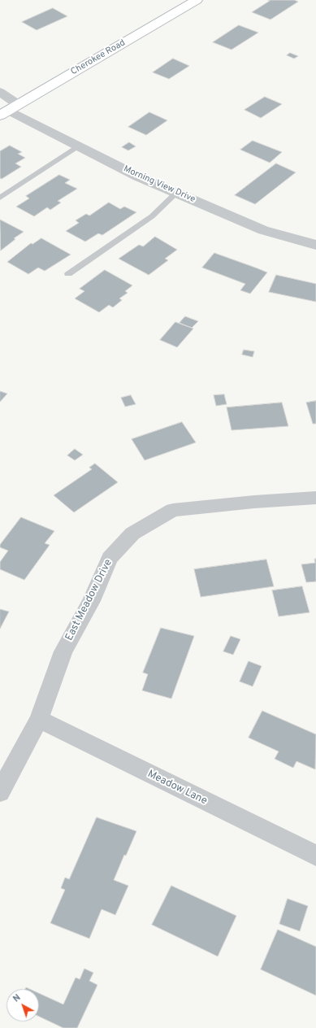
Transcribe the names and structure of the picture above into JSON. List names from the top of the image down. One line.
{"streets":{"main road":["Cherokee Road"],"street":["Morning View Drive","East Meadow Drive","Meadow Lane"]},"crossings":[["Cherokee Road","Morning View Drive"],["East Meadow Drive","Meadow Lane"]],"north":"top left"}
